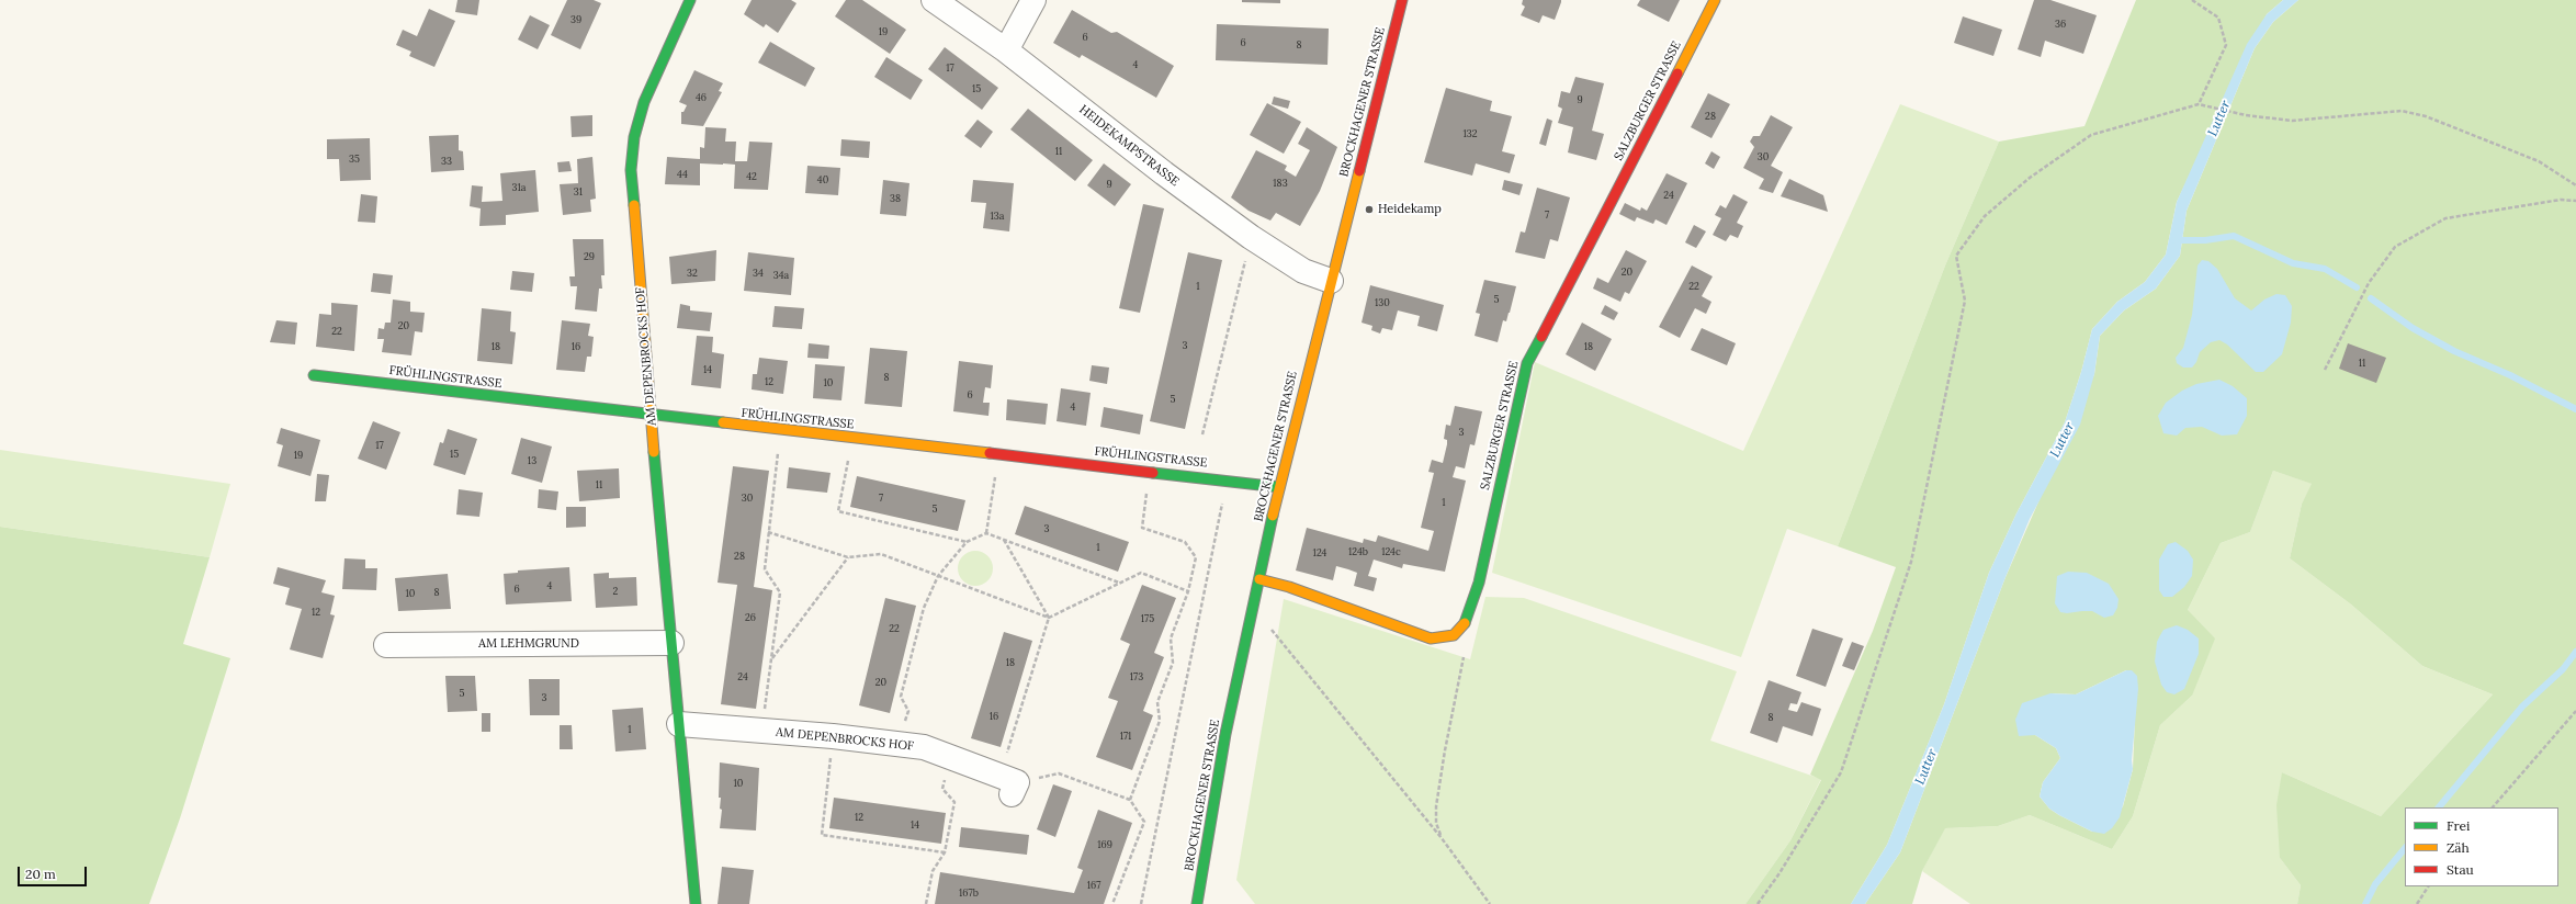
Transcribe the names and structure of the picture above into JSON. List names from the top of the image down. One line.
{"streets":{"street":["SALZBURGER STRASSE","BROCKHAGENER STRASSE","HEIDEKAMPSTRASSE","AM DEPENBROCKS HOF","FRÜHLINGSTRASSE","AM LEHMGRUND"]},"crossings":[["BROCKHAGENER STRASSE","HEIDEKAMPSTRASSE"],["BROCKHAGENER STRASSE","FRÜHLINGSTRASSE"],["AM DEPENBROCKS HOF","FRÜHLINGSTRASSE"],["AM DEPENBROCKS HOF","AM LEHMGRUND"]],"water":["Lutter"],"places":["Heidekamp"],"house_numbers":["39","36","19","6","6","8","4","17","15","46","9","28","132","11","30","35","33","44","42","40","183","9","31a","31","24","38","7","13a","29","20","32","34","34a","1","22","5","130","20","22","3","18","16","18","11","14","8","12","10","6","5","4","3","17","15","19","13","11","30","7","1","5","3","1","124b","124c","124","28","4","6","2","8","10","12","26","175","22","18","24","173","20","5","3","16","8","1","171","10","12","14","169","167","167b"],"legend":["Frei","Zäh","Stau"],"scale_bar":"20 m"}
